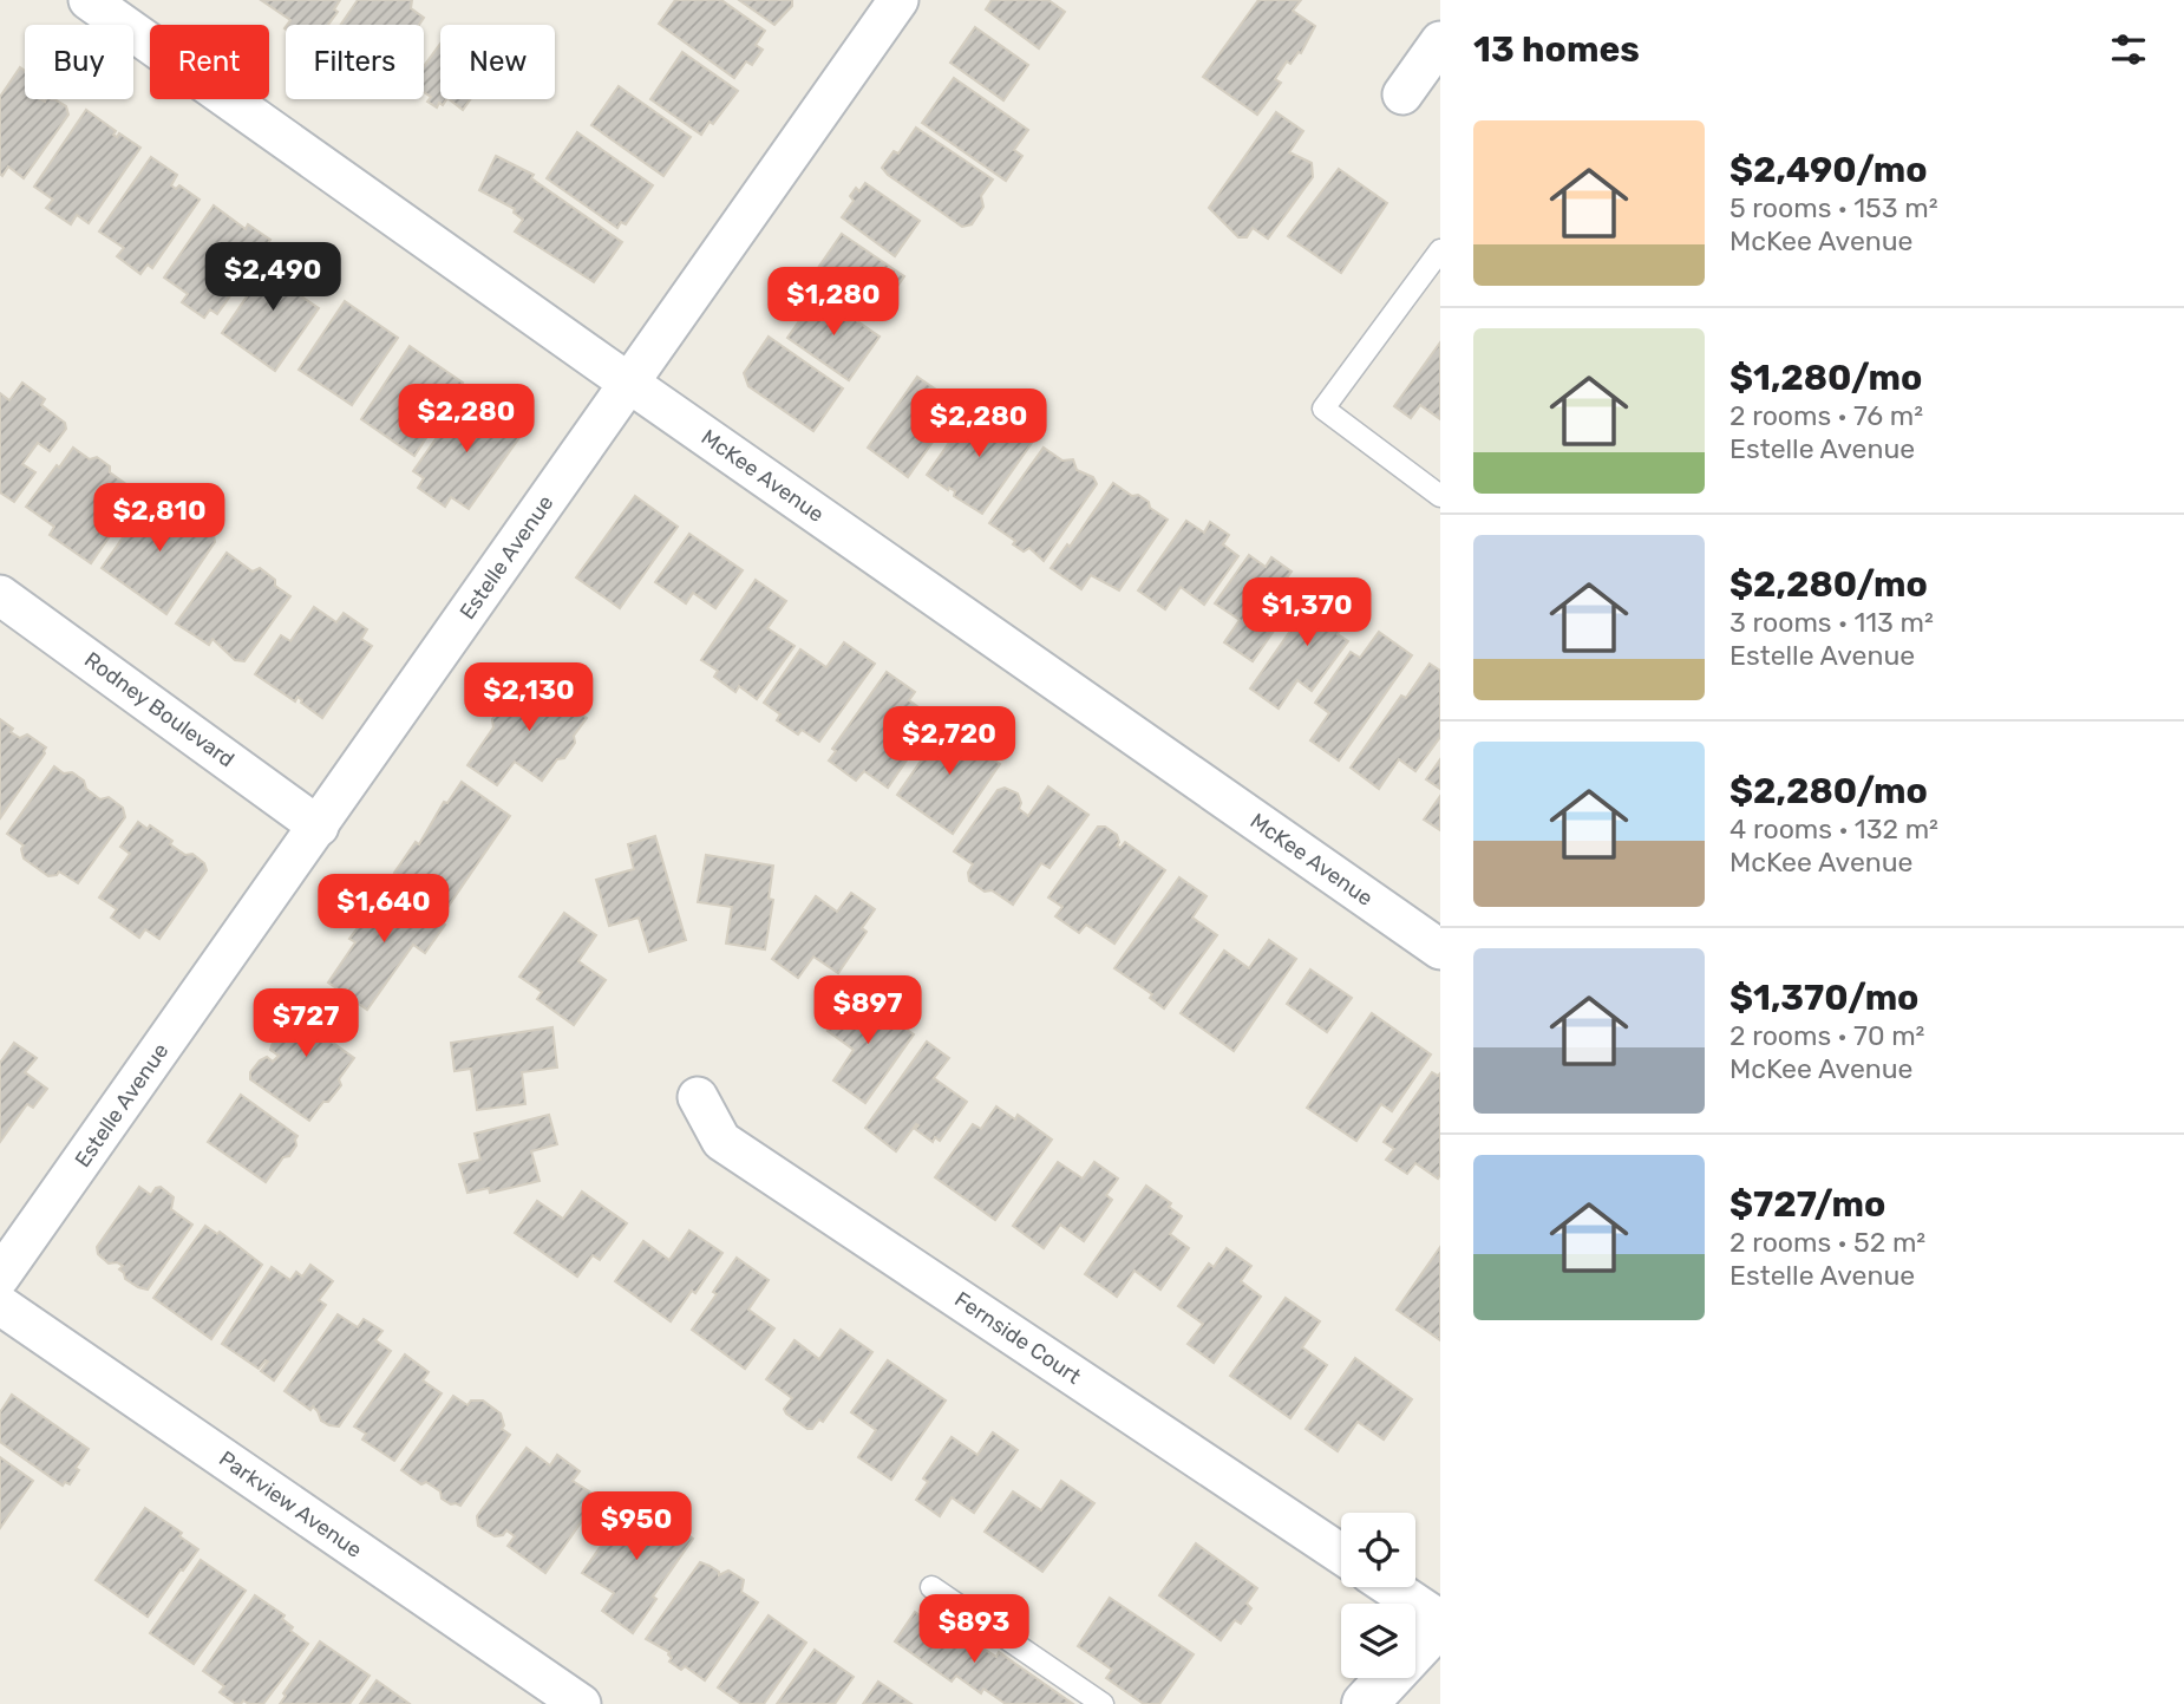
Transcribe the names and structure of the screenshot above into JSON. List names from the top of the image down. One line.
{"streets":{"street":["McKee Avenue","Estelle Avenue","Rodney Boulevard","Fernside Court","Parkview Avenue"]},"crossings":[["McKee Avenue","Estelle Avenue"],["Estelle Avenue","Rodney Boulevard"]],"page":{"heading":"13 homes","chip":["Buy","Rent","Filters","New"],"list":[{"name":"$2,490/mo","note":"5 rooms · 153 m² · McKee Avenue"},{"name":"$1,280/mo","note":"2 rooms · 76 m² · Estelle Avenue"},{"name":"$2,280/mo","note":"3 rooms · 113 m² · Estelle Avenue"},{"name":"$2,280/mo","note":"4 rooms · 132 m² · McKee Avenue"},{"name":"$1,370/mo","note":"2 rooms · 70 m² · McKee Avenue"},{"name":"$727/mo","note":"2 rooms · 52 m² · Estelle Avenue"}],"price":["$2,490","$1,280","$2,280","$2,280","$2,810","$1,370","$2,130","$2,720","$1,640","$897","$727","$950","$893"]}}
